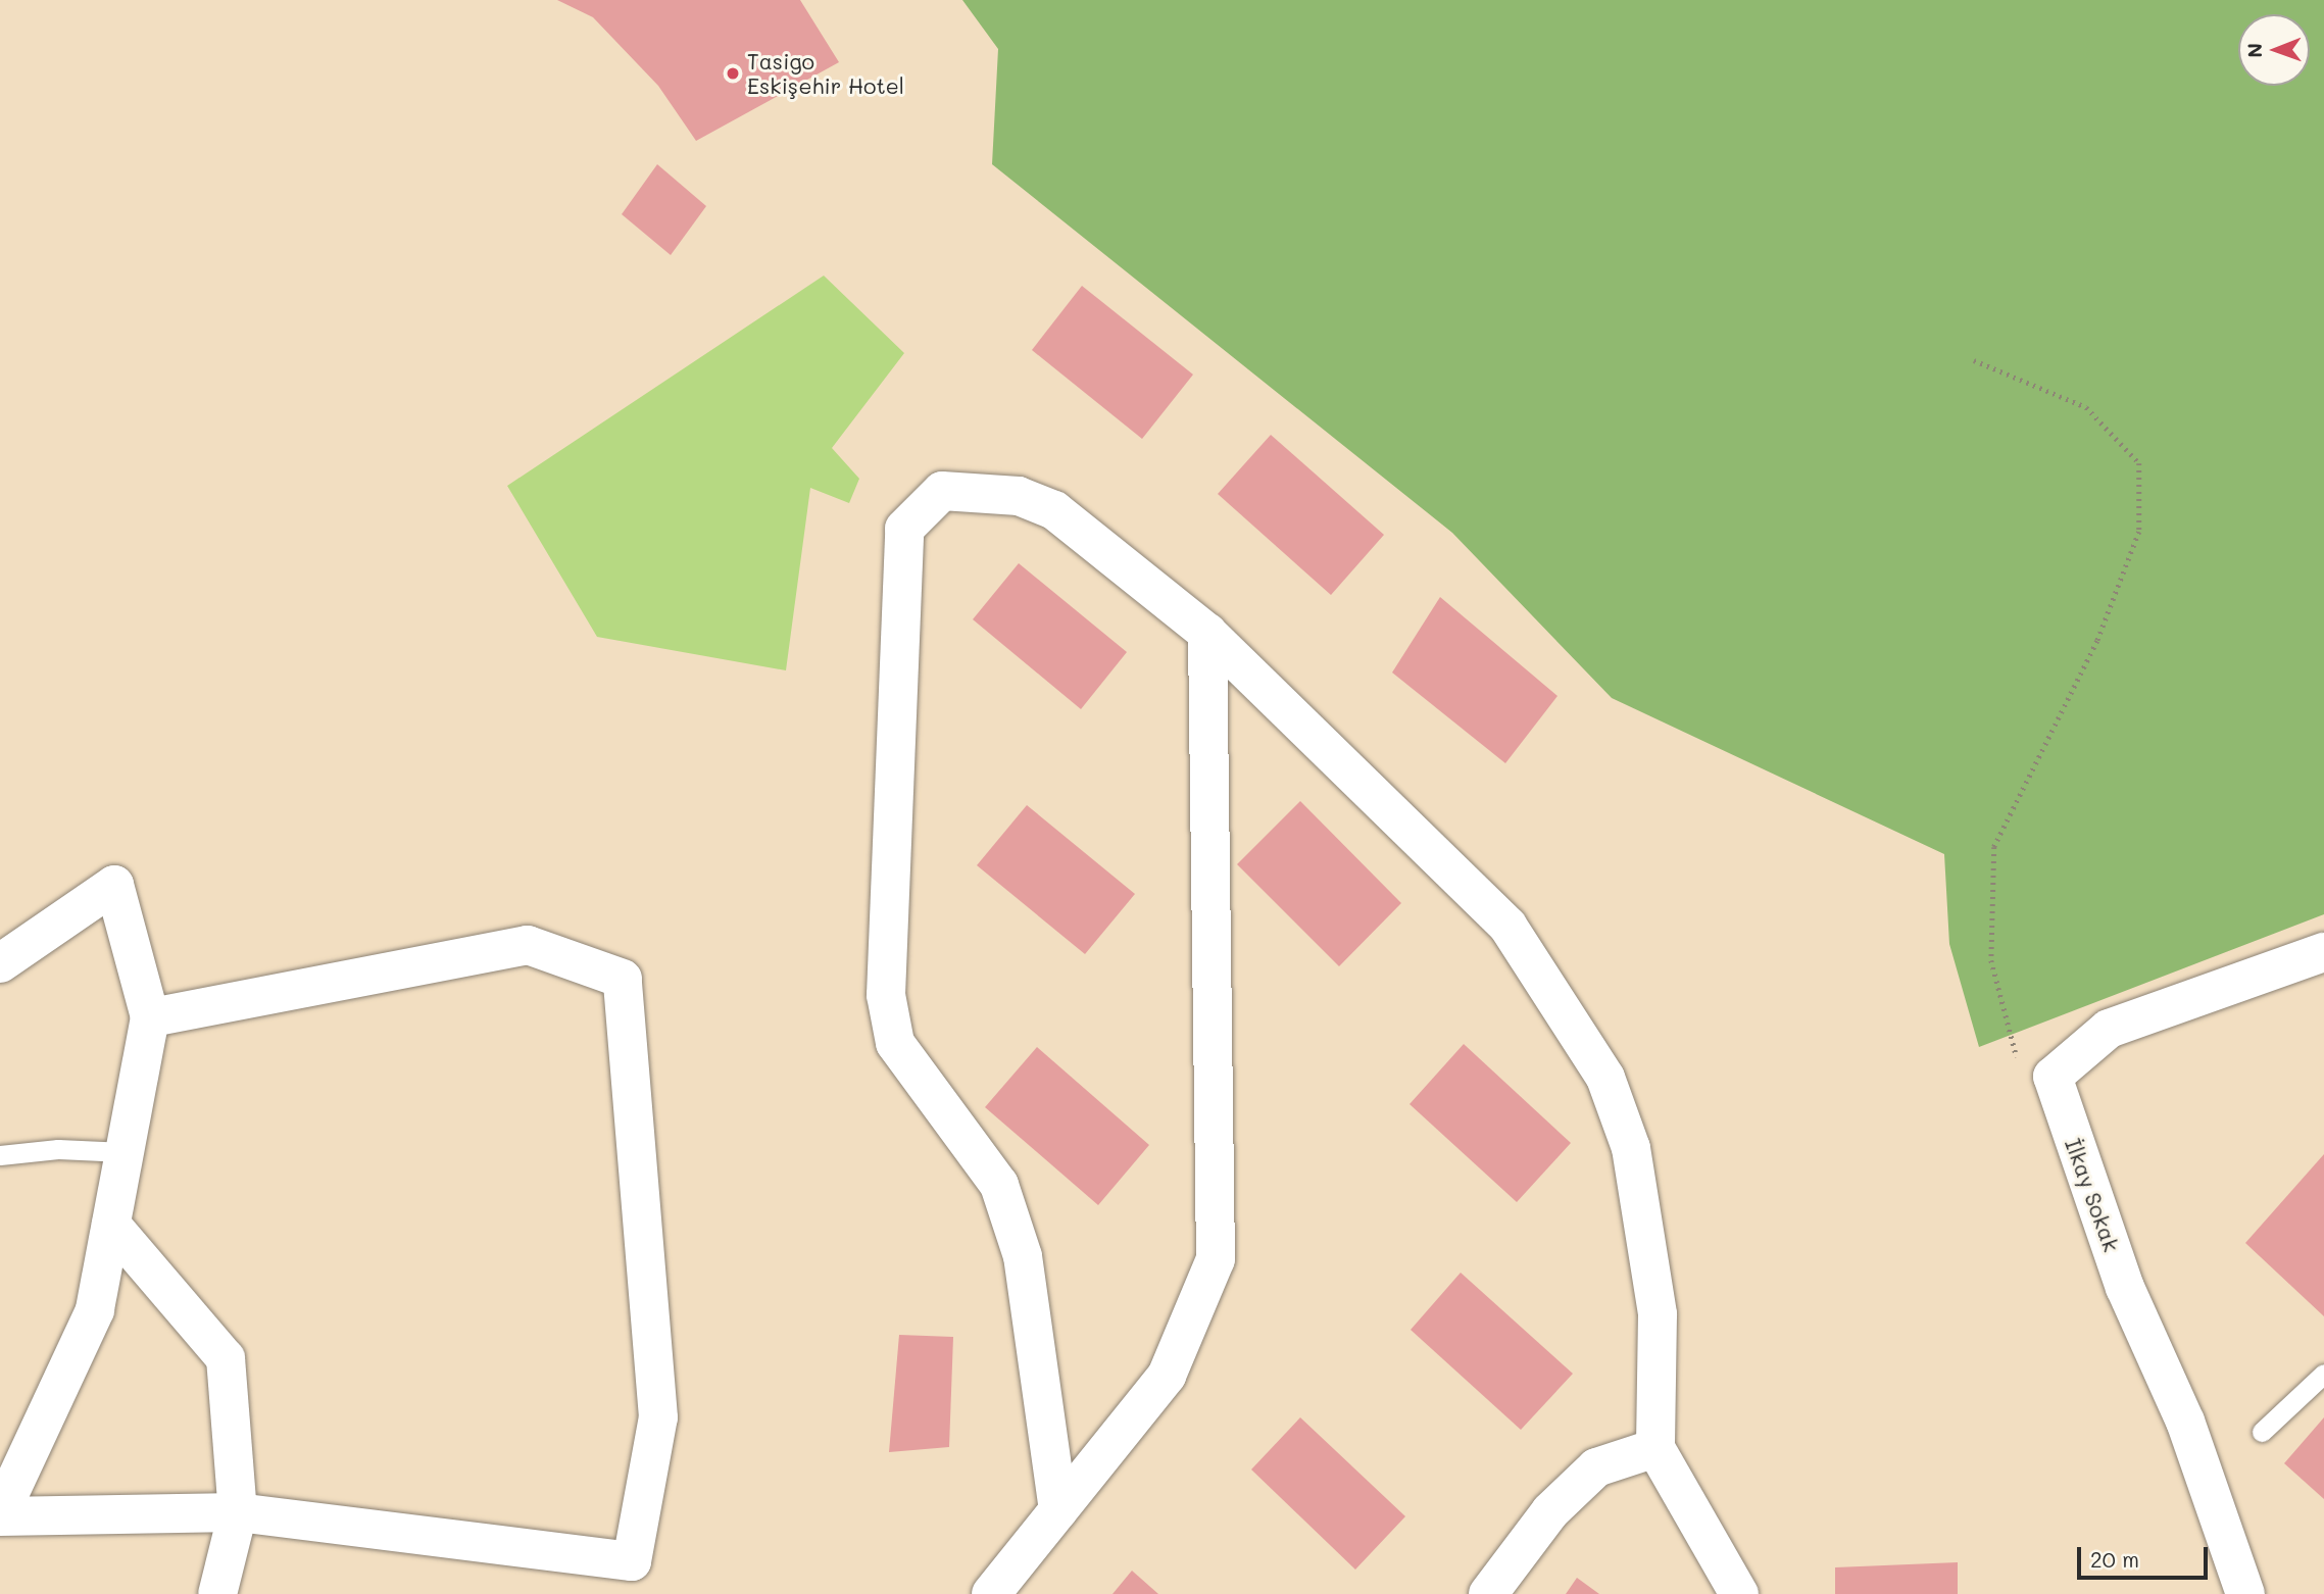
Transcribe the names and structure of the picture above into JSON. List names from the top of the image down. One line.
{"streets":{"street":["İlkay Sokak"]},"places":["Tasigo Eskişehir Hotel"],"scale_bar":"20 m","north":"left"}
